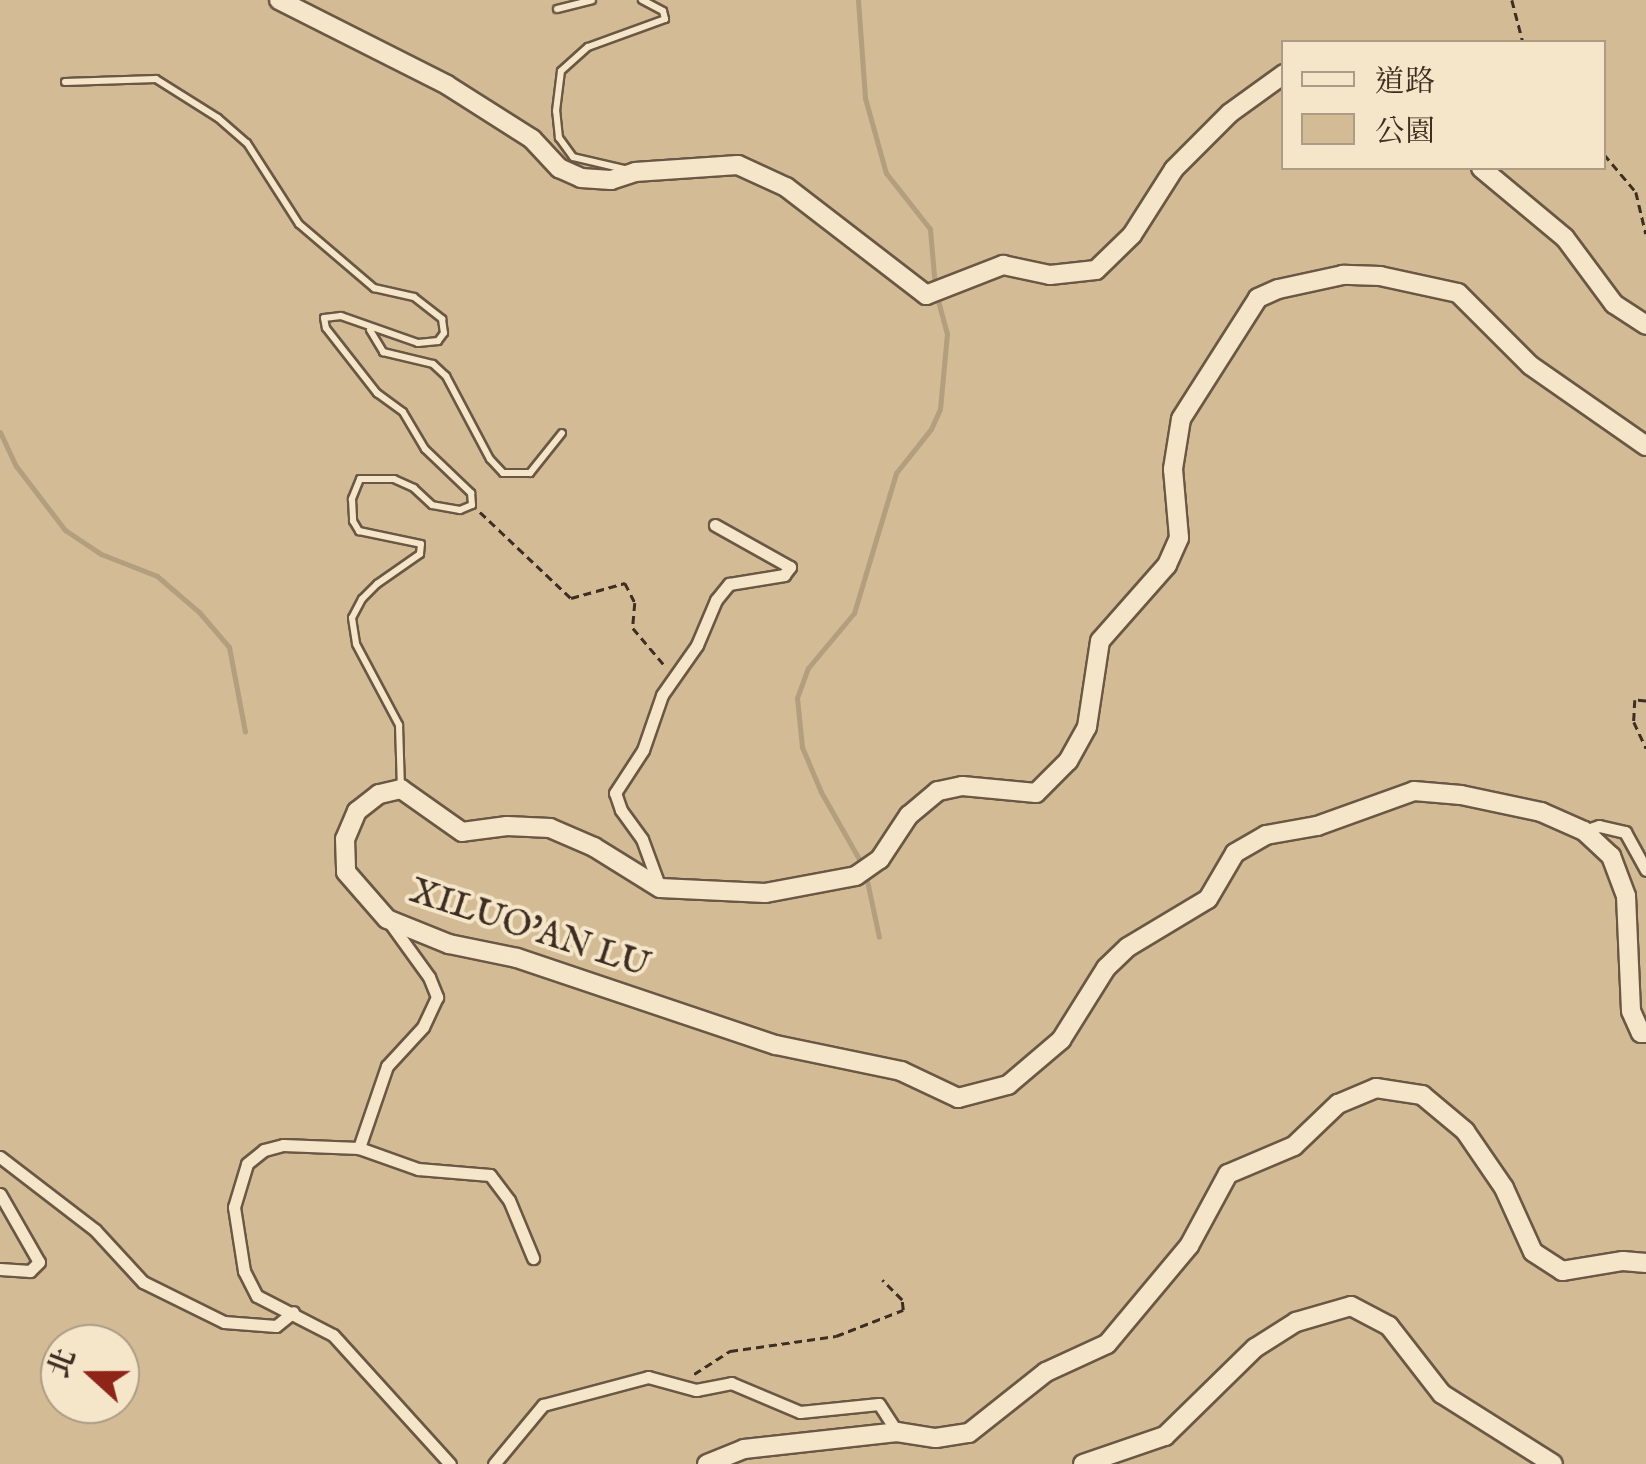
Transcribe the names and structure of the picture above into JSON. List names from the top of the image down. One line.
{"streets":{"street":["XILUO’AN LU"]},"legend":["道路","公園"],"north":"left"}
